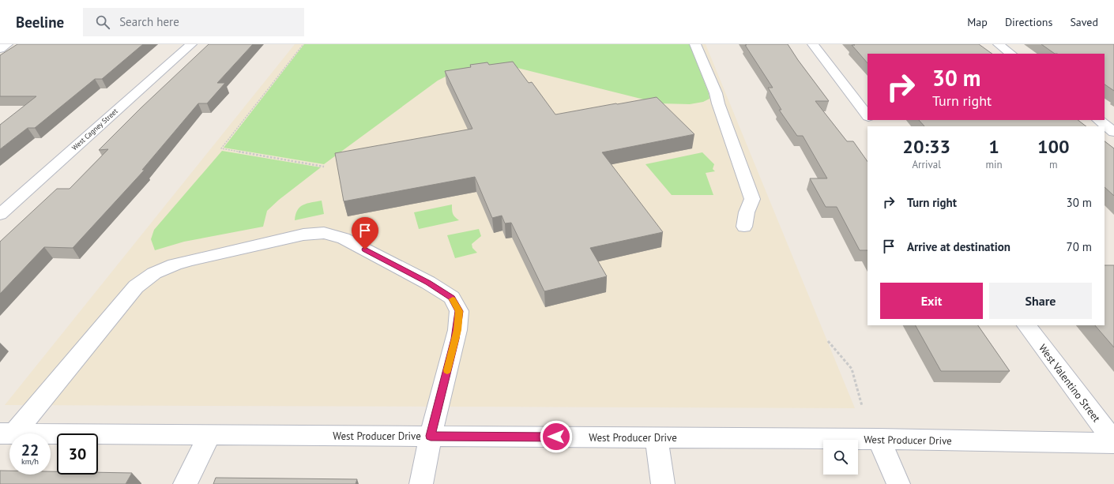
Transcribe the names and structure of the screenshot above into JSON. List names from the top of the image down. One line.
{"streets":{"street":["West Cagney Street","West Valentino Street","West Producer Drive"]},"crossings":[["West Valentino Street","West Producer Drive"]],"page":{"header":"Beeline","search":"Search here","nav":["Map","Directions","Saved"],"turn":["30 m","Turn right"],"eta":["20:33","Arrival","1","min","100","m"],"list":[{"name":"Turn right","value":"30 m"},{"name":"Arrive at destination","value":"70 m"}],"buttons":["Exit","Share"],"speed":"22 km/h","limit":"30"}}
